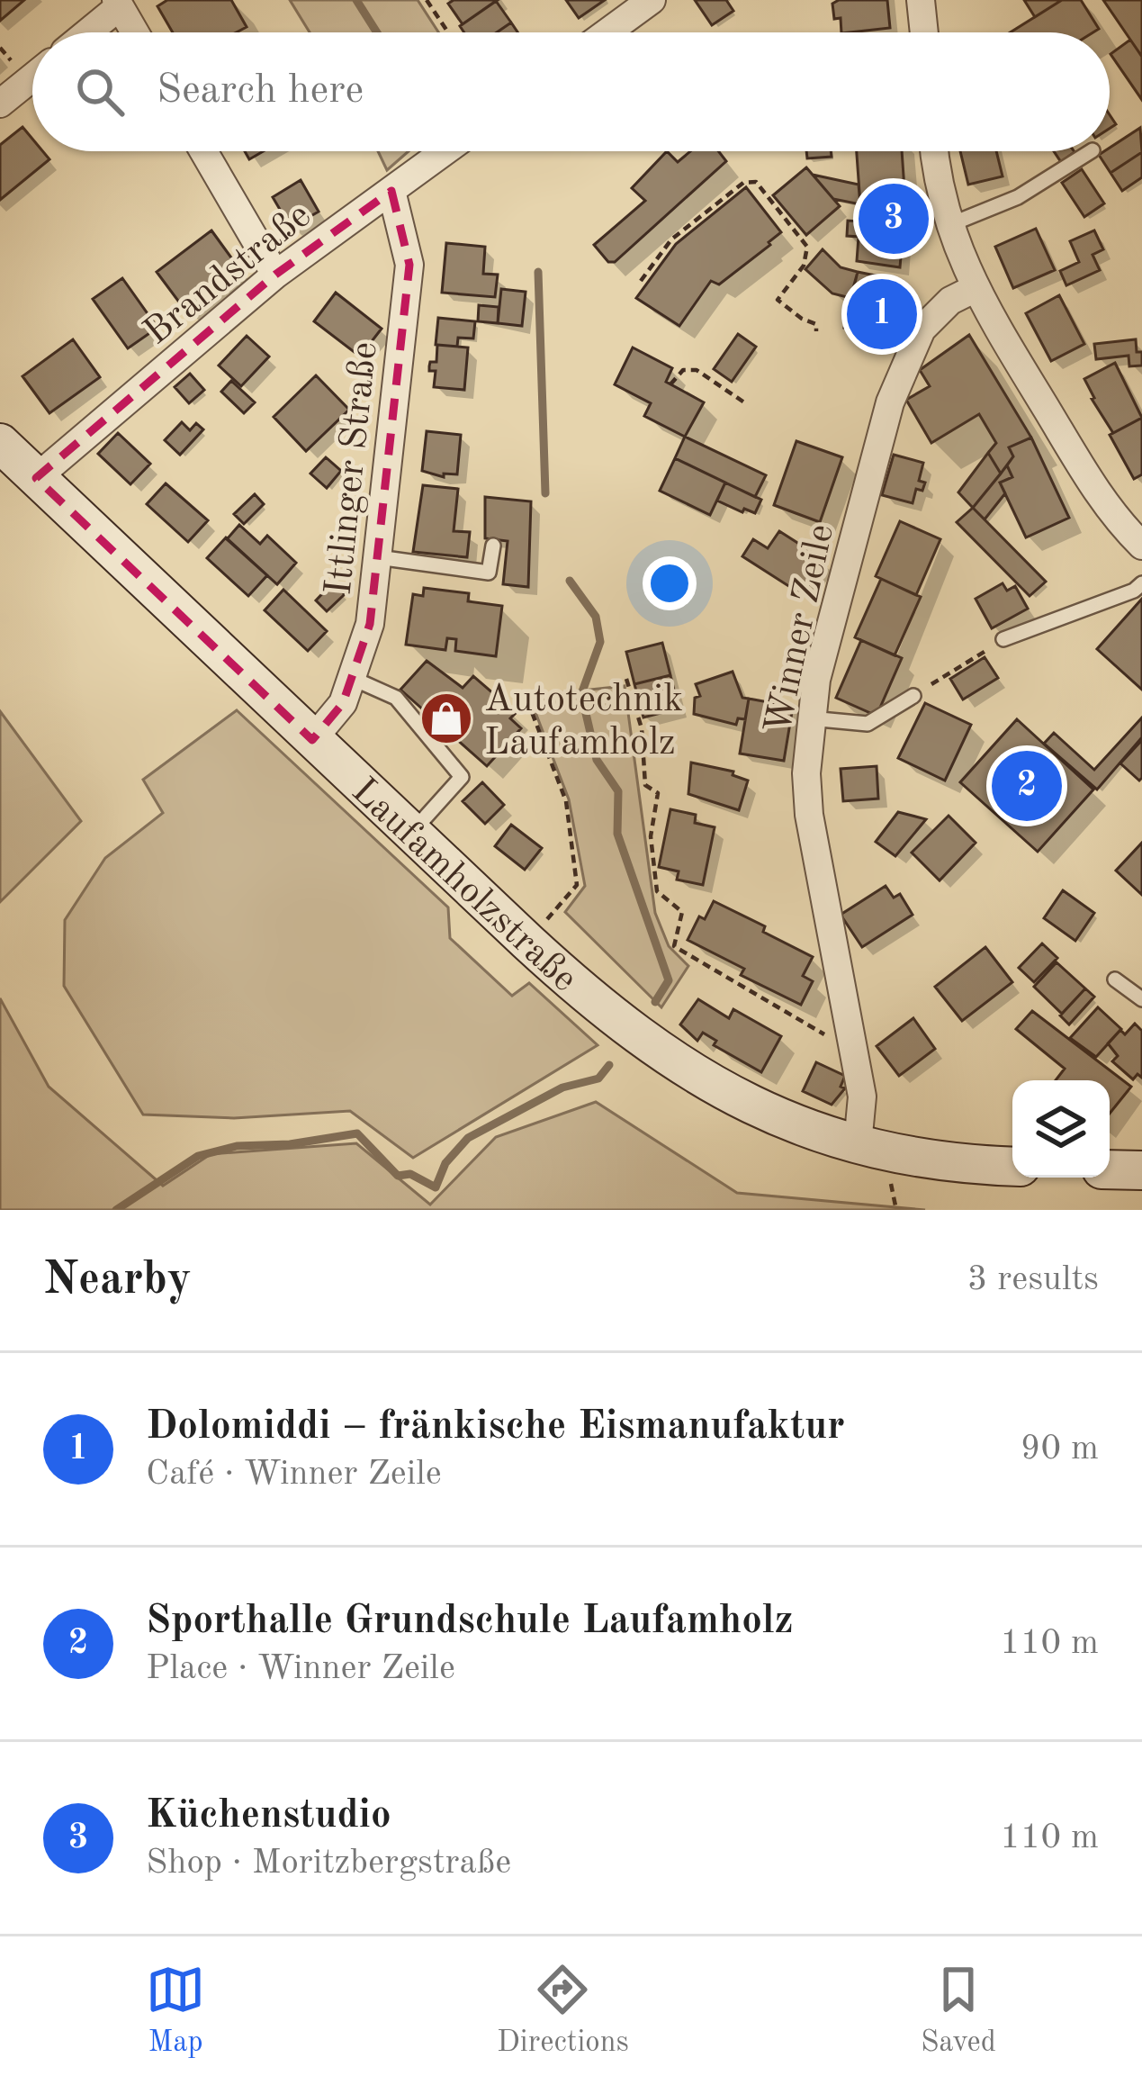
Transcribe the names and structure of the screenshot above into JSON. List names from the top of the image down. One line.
{"streets":{"main road":["Laufamholzstraße"],"street":["Brandstraße","Ittlinger Straße","Winner Zeile"]},"crossings":[["Brandstraße","Ittlinger Straße"],["Brandstraße","Laufamholzstraße"],["Ittlinger Straße","Laufamholzstraße"],["Winner Zeile","Laufamholzstraße"]],"places":{"shop":["Autotechnik Laufamholz"]},"page":{"search":"Search here","pins":["3","1","2"],"heading":["Nearby","3 results"],"list":[{"mark":"1","name":"Dolomiddi – fränkische Eismanufaktur","note":"Café · Winner Zeile","value":"90 m"},{"mark":"2","name":"Sporthalle Grundschule Laufamholz","note":"Place · Winner Zeile","value":"110 m"},{"mark":"3","name":"Küchenstudio","note":"Shop · Moritzbergstraße","value":"110 m"}],"nav":["Map","Directions","Saved"]}}
